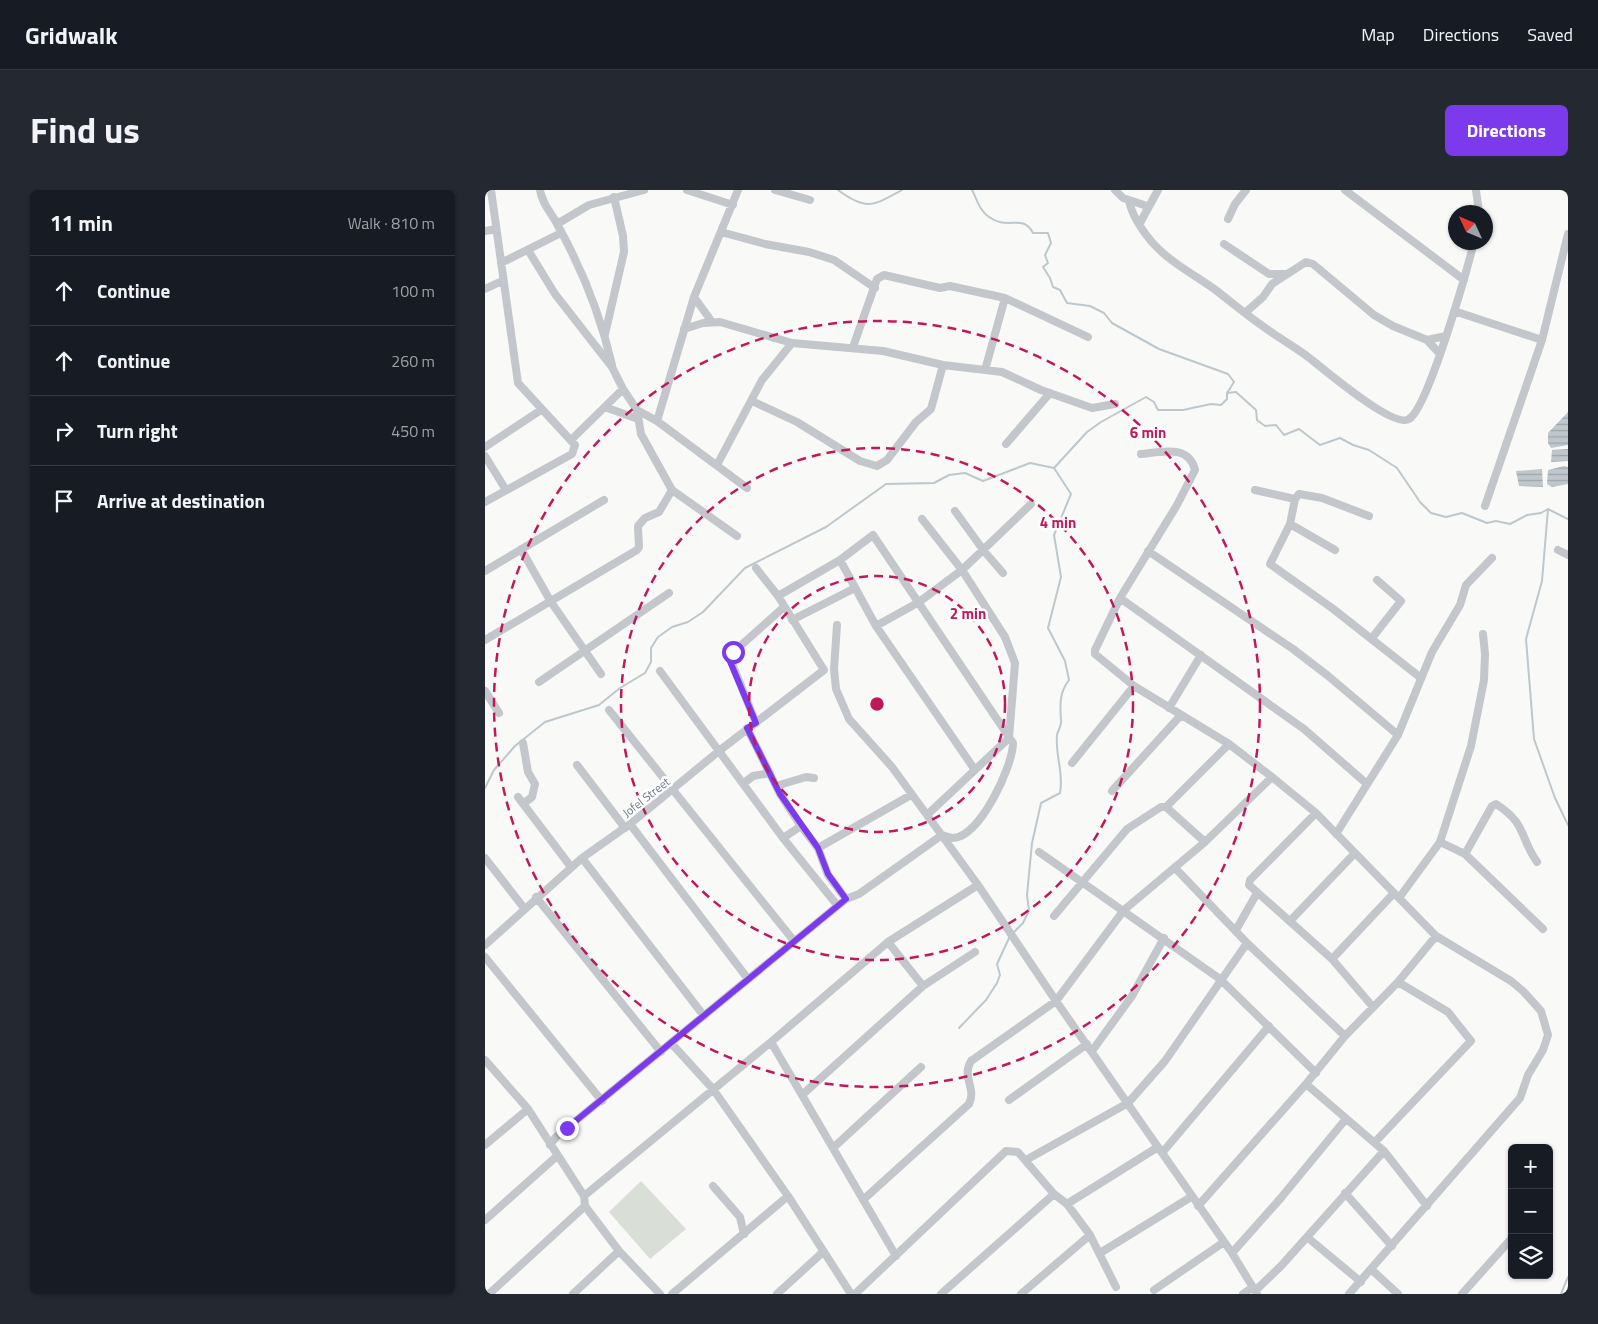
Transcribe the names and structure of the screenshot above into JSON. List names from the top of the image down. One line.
{"streets":{"street":["Jofel Street"]},"north":"top left","page":{"header":"Gridwalk","nav":["Map","Directions","Saved"],"title":"Find us","buttons":"Directions","heading":["11 min","Walk · 810 m"],"list":[["Continue","100 m"],["Continue","260 m"],["Turn right","450 m"],"Arrive at destination"],"map_buttons":["+","−"]},"rings":["6 min","4 min","2 min"]}
